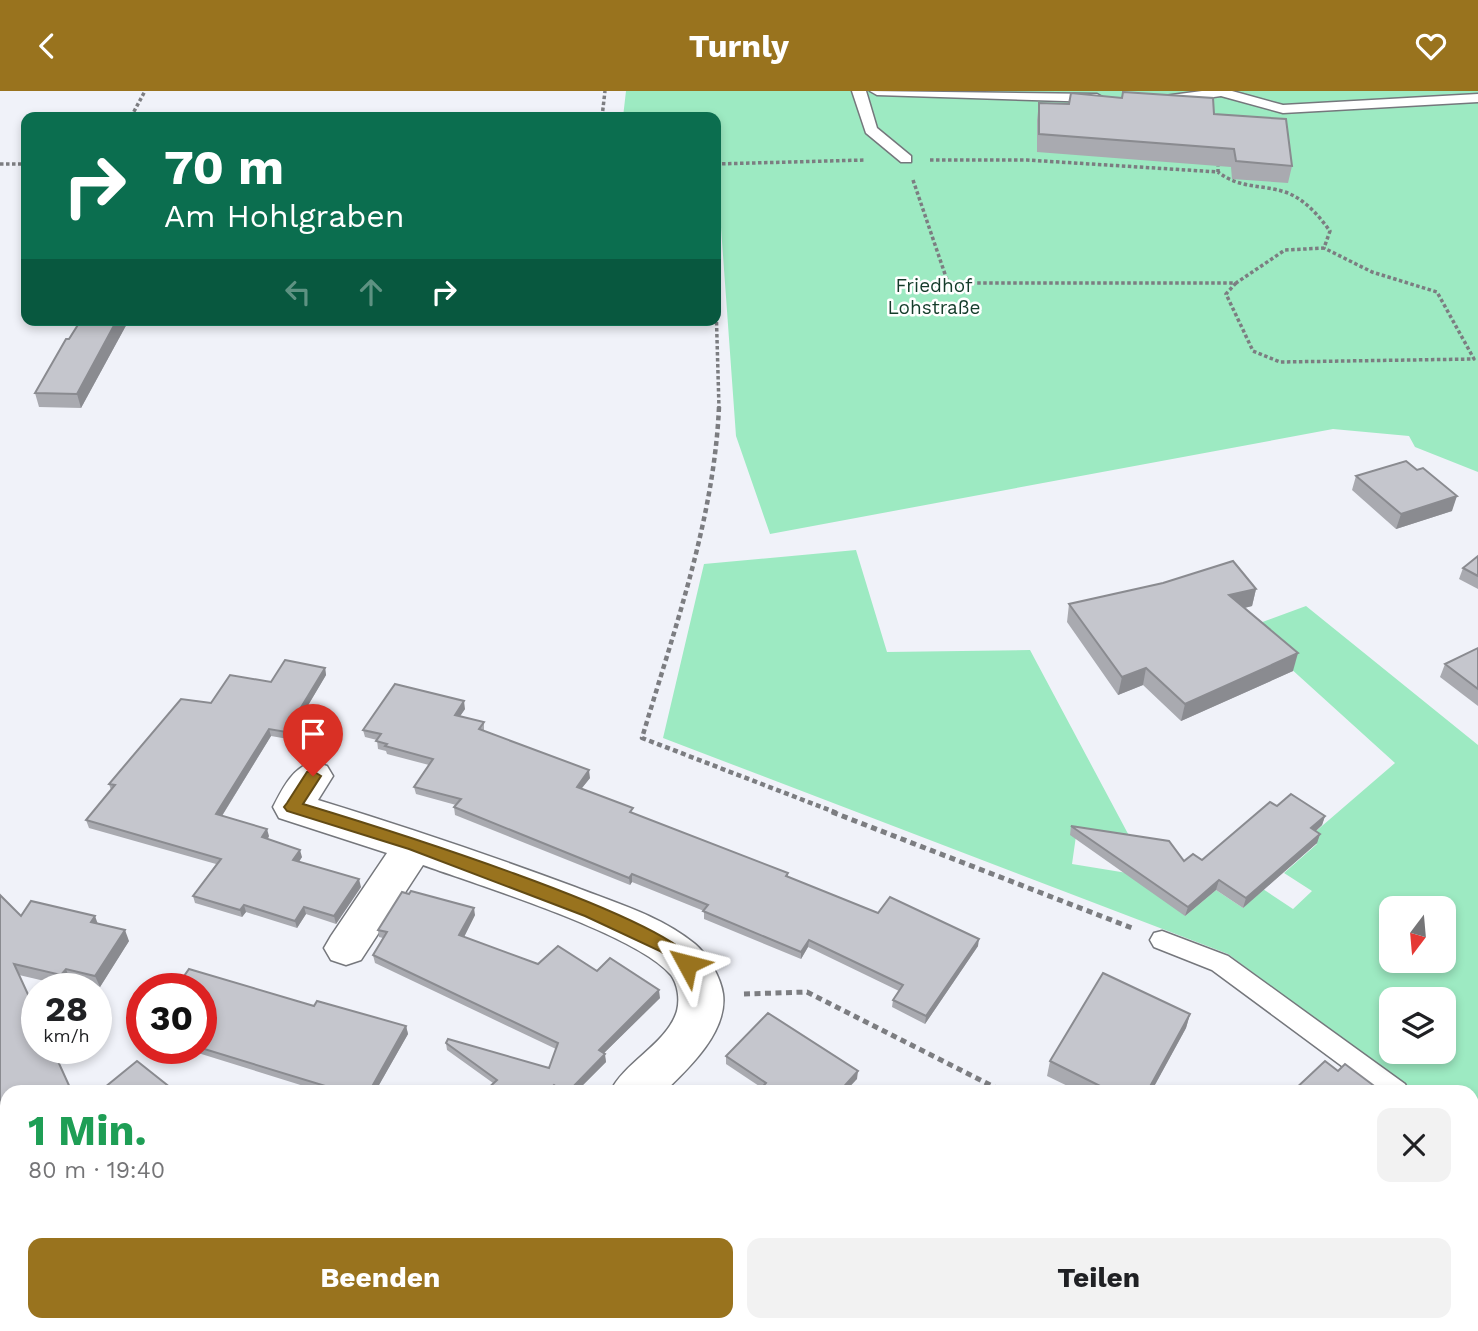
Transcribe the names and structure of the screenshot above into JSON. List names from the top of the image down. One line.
{"parks":["Friedhof Lohstraße"],"north":"bottom","page":{"header":"Turnly","turn":["70 m","Am Hohlgraben"],"speed":"28 km/h","limit":"30","heading":["1 Min.","80 m · 19:40"],"buttons":["Beenden","Teilen"]}}
